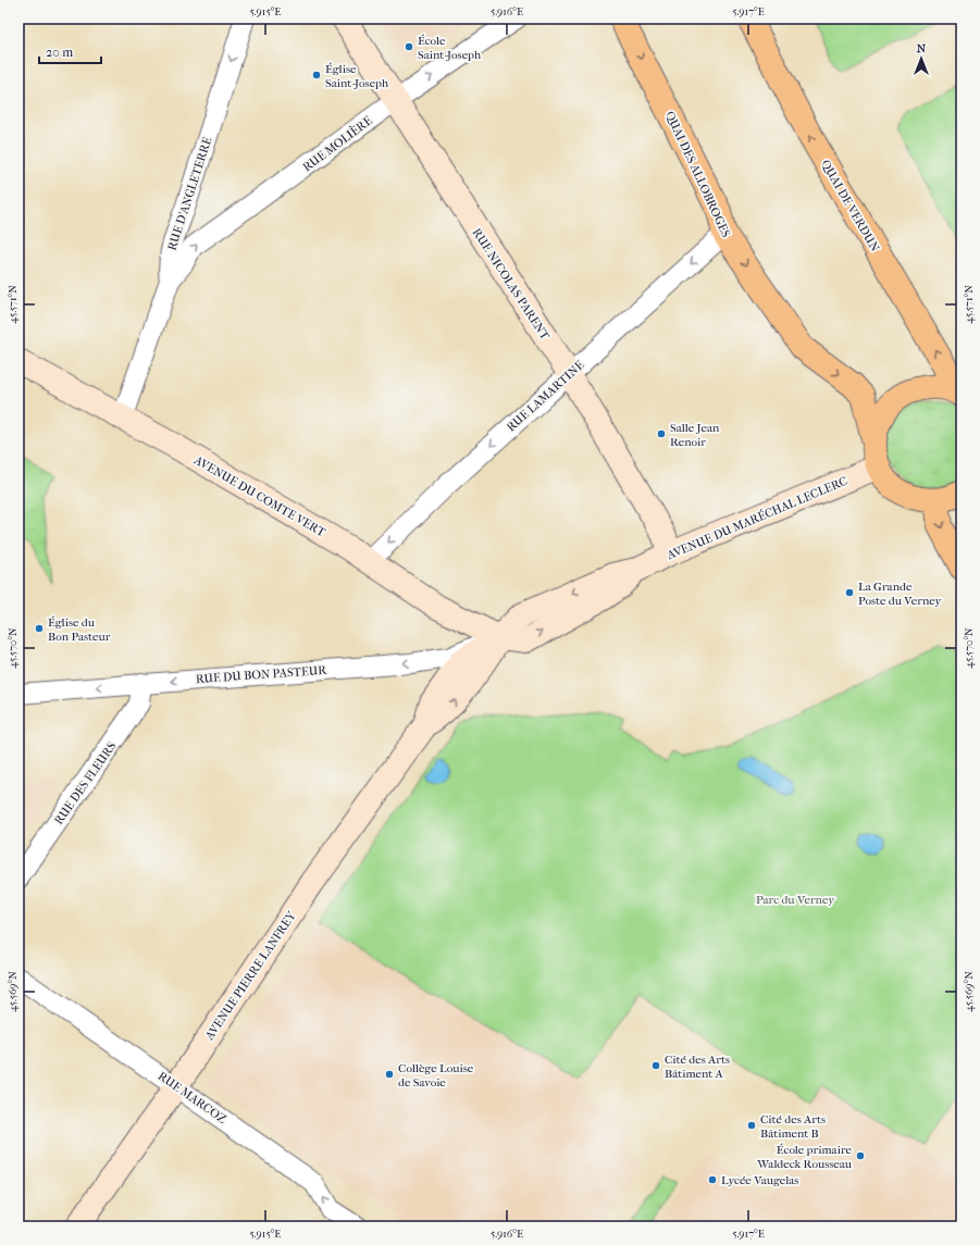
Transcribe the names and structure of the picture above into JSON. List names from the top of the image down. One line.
{"streets":{"main road":["QUAI DES ALLOBROGES","QUAI DE VERDUN"],"street":["RUE MOLIÈRE","RUE D'ANGLETERRE","RUE NICOLAS PARENT","RUE LAMARTINE","AVENUE DU COMTE VERT","AVENUE DU MARÉCHAL LECLERC","RUE DU BON PASTEUR","RUE DES FLEURS","AVENUE PIERRE LANFREY","RUE MARCOZ"]},"crossings":[["RUE MOLIÈRE","RUE D'ANGLETERRE"],["RUE MOLIÈRE","RUE NICOLAS PARENT"],["QUAI DES ALLOBROGES","RUE LAMARTINE"],["QUAI DES ALLOBROGES","AVENUE DU MARÉCHAL LECLERC"],["RUE D'ANGLETERRE","AVENUE DU COMTE VERT"],["RUE NICOLAS PARENT","RUE LAMARTINE"],["RUE NICOLAS PARENT","AVENUE DU MARÉCHAL LECLERC"],["RUE LAMARTINE","AVENUE DU COMTE VERT"],["AVENUE DU COMTE VERT","AVENUE DU MARÉCHAL LECLERC"],["AVENUE DU COMTE VERT","RUE DU BON PASTEUR"],["AVENUE DU COMTE VERT","AVENUE PIERRE LANFREY"],["AVENUE DU MARÉCHAL LECLERC","RUE DU BON PASTEUR"],["AVENUE DU MARÉCHAL LECLERC","AVENUE PIERRE LANFREY"],["RUE DU BON PASTEUR","RUE DES FLEURS"],["RUE DU BON PASTEUR","AVENUE PIERRE LANFREY"],["AVENUE PIERRE LANFREY","RUE MARCOZ"]],"one_way":["RUE MOLIÈRE","QUAI DES ALLOBROGES","RUE D'ANGLETERRE","QUAI DE VERDUN","RUE LAMARTINE","RUE DU BON PASTEUR","RUE MARCOZ"],"parks":["Parc du Verney"],"places":["École Saint-Joseph","Église Saint-Joseph","Salle Jean Renoir","La Grande Poste du Verney","Église du Bon Pasteur","Cité des Arts Bâtiment A","Collège Louise de Savoie","Cité des Arts Bâtiment B","École primaire Waldeck Rousseau","Lycée Vaugelas"],"scale_bar":"20 m","north":"top","coordinates":["5.915°E","5.916°E","5.917°E","45.571°N","45.570°N","45.569°N"]}
